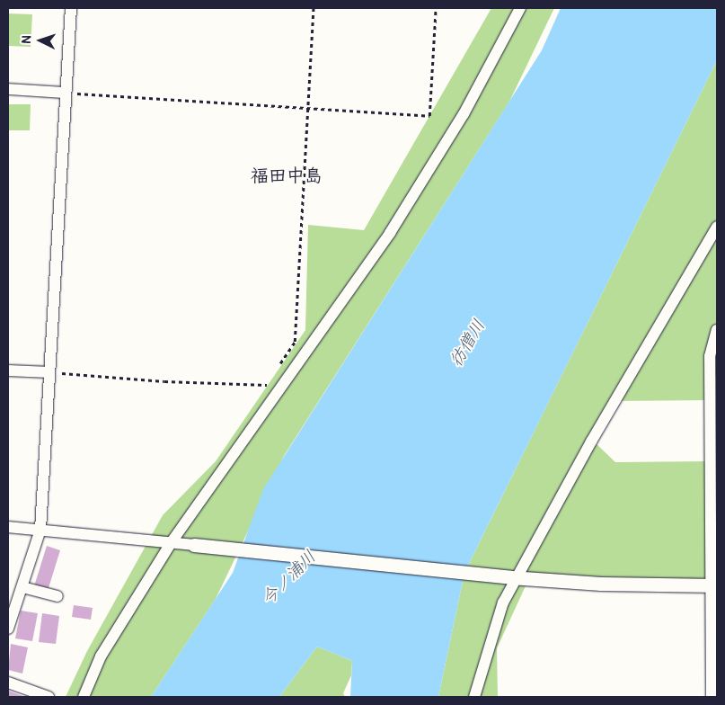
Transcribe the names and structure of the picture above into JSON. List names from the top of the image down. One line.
{"districts":["福田中島"],"water":["彷僧川","今ノ浦川"],"north":"left"}
